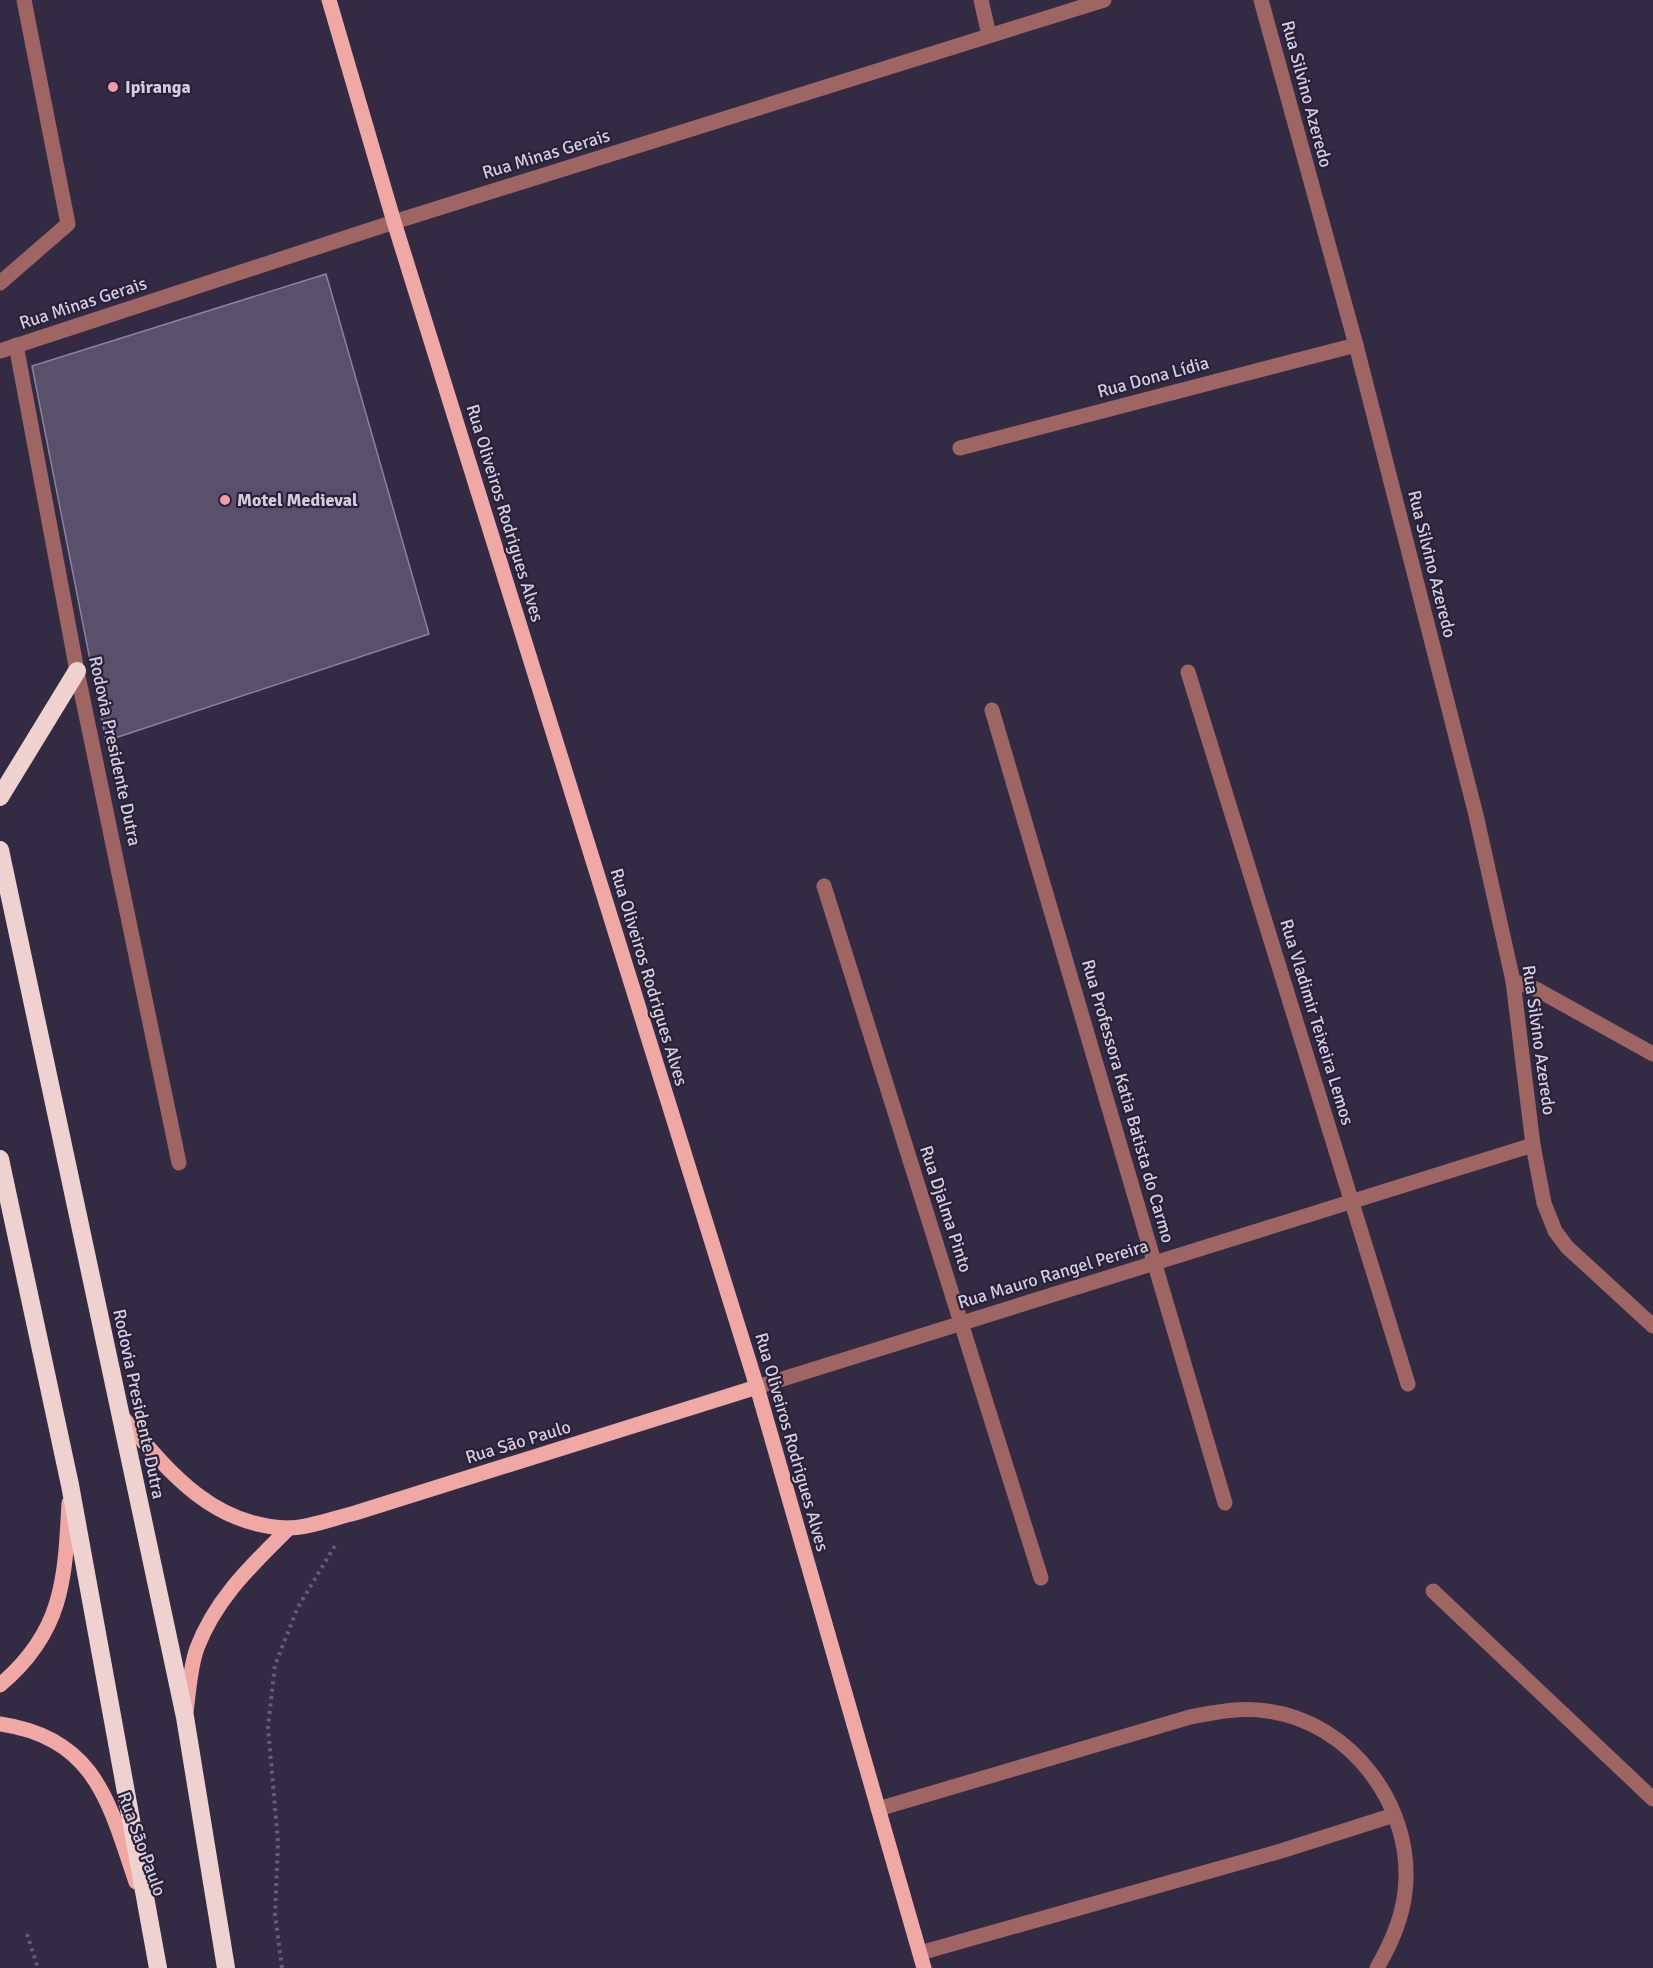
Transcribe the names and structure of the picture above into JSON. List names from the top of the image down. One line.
{"streets":{"highway":["Rodovia Presidente Dutra"],"main road":["Rua Oliveiros Rodrigues Alves","Rua São Paulo"],"street":["Rua Silvino Azeredo","Rua Minas Gerais","Rua Dona Lídia","Rua Vladimir Teixeira Lemos","Rua Professora Katia Batista do Carmo","Rua Djalma Pinto","Rua Mauro Rangel Pereira"]},"crossings":[["Rua Silvino Azeredo","Rua Dona Lídia"],["Rua Silvino Azeredo","Rua Mauro Rangel Pereira"],["Rua Minas Gerais","Rua Oliveiros Rodrigues Alves"],["Rua Minas Gerais","Rodovia Presidente Dutra"],["Rua Oliveiros Rodrigues Alves","Rua Mauro Rangel Pereira"],["Rua Oliveiros Rodrigues Alves","Rua São Paulo"],["Rodovia Presidente Dutra","Rua São Paulo"],["Rua Vladimir Teixeira Lemos","Rua Mauro Rangel Pereira"],["Rua Professora Katia Batista do Carmo","Rua Mauro Rangel Pereira"],["Rua Djalma Pinto","Rua Mauro Rangel Pereira"],["Rua Mauro Rangel Pereira","Rua São Paulo"]],"places":["Ipiranga","Motel Medieval"]}
